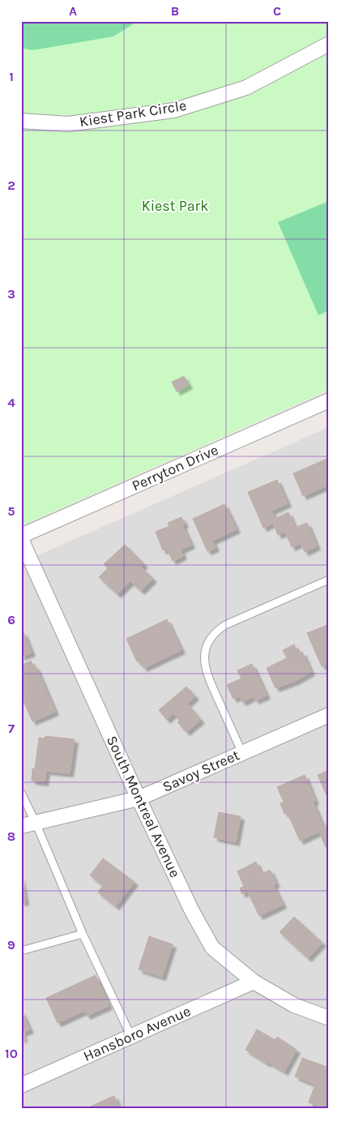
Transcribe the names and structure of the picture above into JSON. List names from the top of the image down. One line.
{"streets":{"street":["Kiest Park Circle","Perryton Drive","Savoy Street","South Montreal Avenue","Hansboro Avenue"]},"crossings":[["Savoy Street","South Montreal Avenue"],["South Montreal Avenue","Hansboro Avenue"]],"parks":["Kiest Park"],"grid":{"columns":["A","B","C"],"rows":["1","2","3","4","5","6","7","8","9","10"]}}
